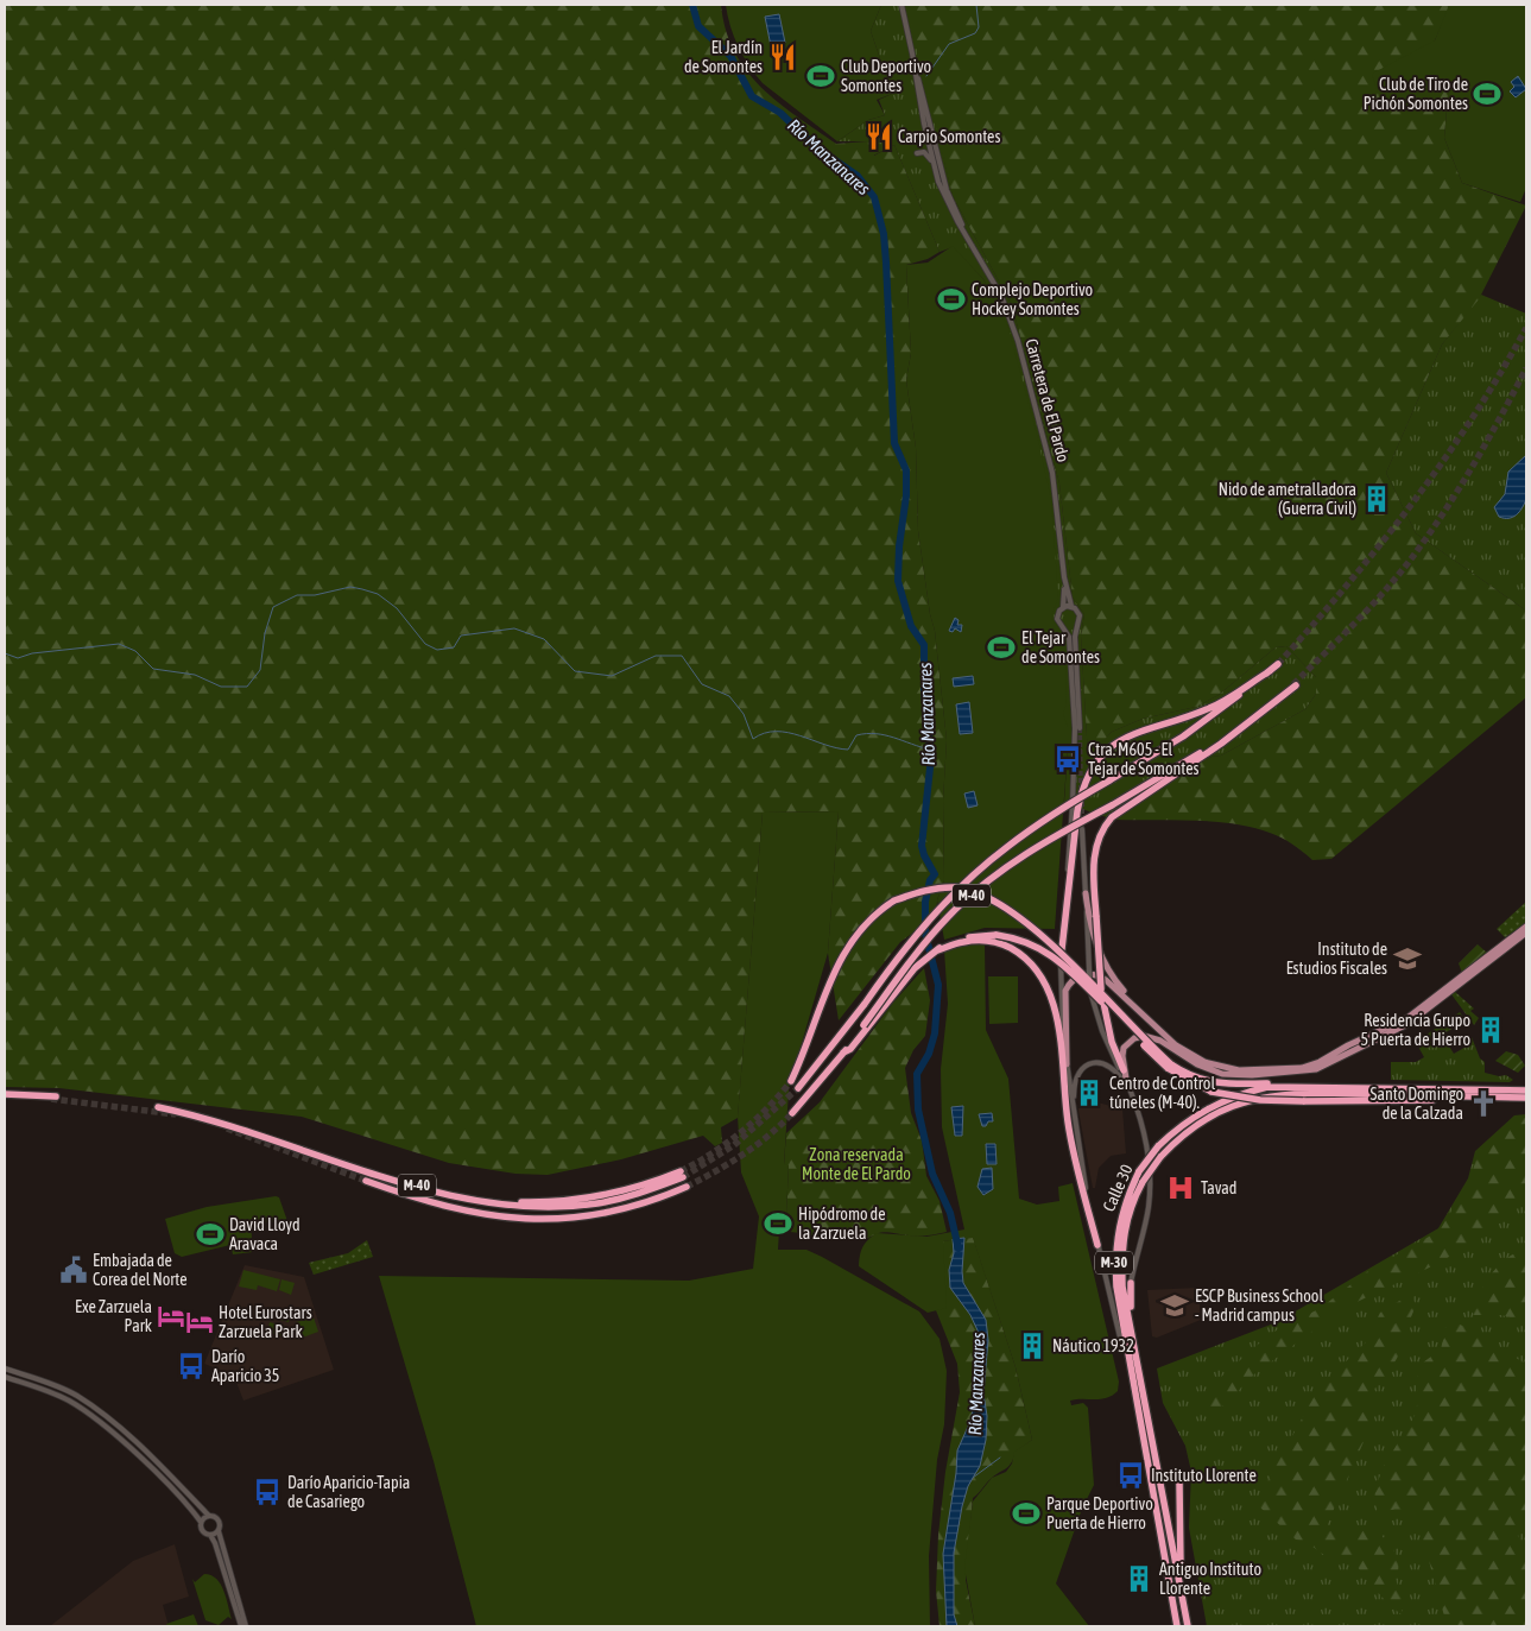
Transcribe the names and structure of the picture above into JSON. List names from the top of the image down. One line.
{"streets":{"highway":["M-40","Calle 30","M-30"],"street":["Carretera de El Pardo"]},"water":["Río Manzanares"],"parks":["Zona reservada Monte de El Pardo"],"places":{"restaurant":["El Jardín de Somontes","Carpio Somontes"],"sports":["Club Deportivo Somontes","Club de Tiro de Pichón Somontes","Complejo Deportivo Hockey Somontes","El Tejar de Somontes","Hipódromo de la Zarzuela","David Lloyd Aravaca","Parque Deportivo Puerta de Hierro"],"building":["Nido de ametralladora (Guerra Civil)","Residencia Grupo 5 Puerta de Hierro","Centro de Control túneles (M-40).","Náutico 1932","Antiguo Instituto Llorente"],"bus stop":["Ctra. M605 - El Tejar de Somontes","Darío Aparicio 35","Instituto Llorente","Darío Aparicio-Tapia de Casariego"],"school or university":["Instituto de Estudios Fiscales","ESCP Business School - Madrid campus"],"church":["Santo Domingo de la Calzada"],"hospital":["Tavad"],"public building":["Embajada de Corea del Norte"],"hotel":["Exe Zarzuela Park","Hotel Eurostars Zarzuela Park"]}}
